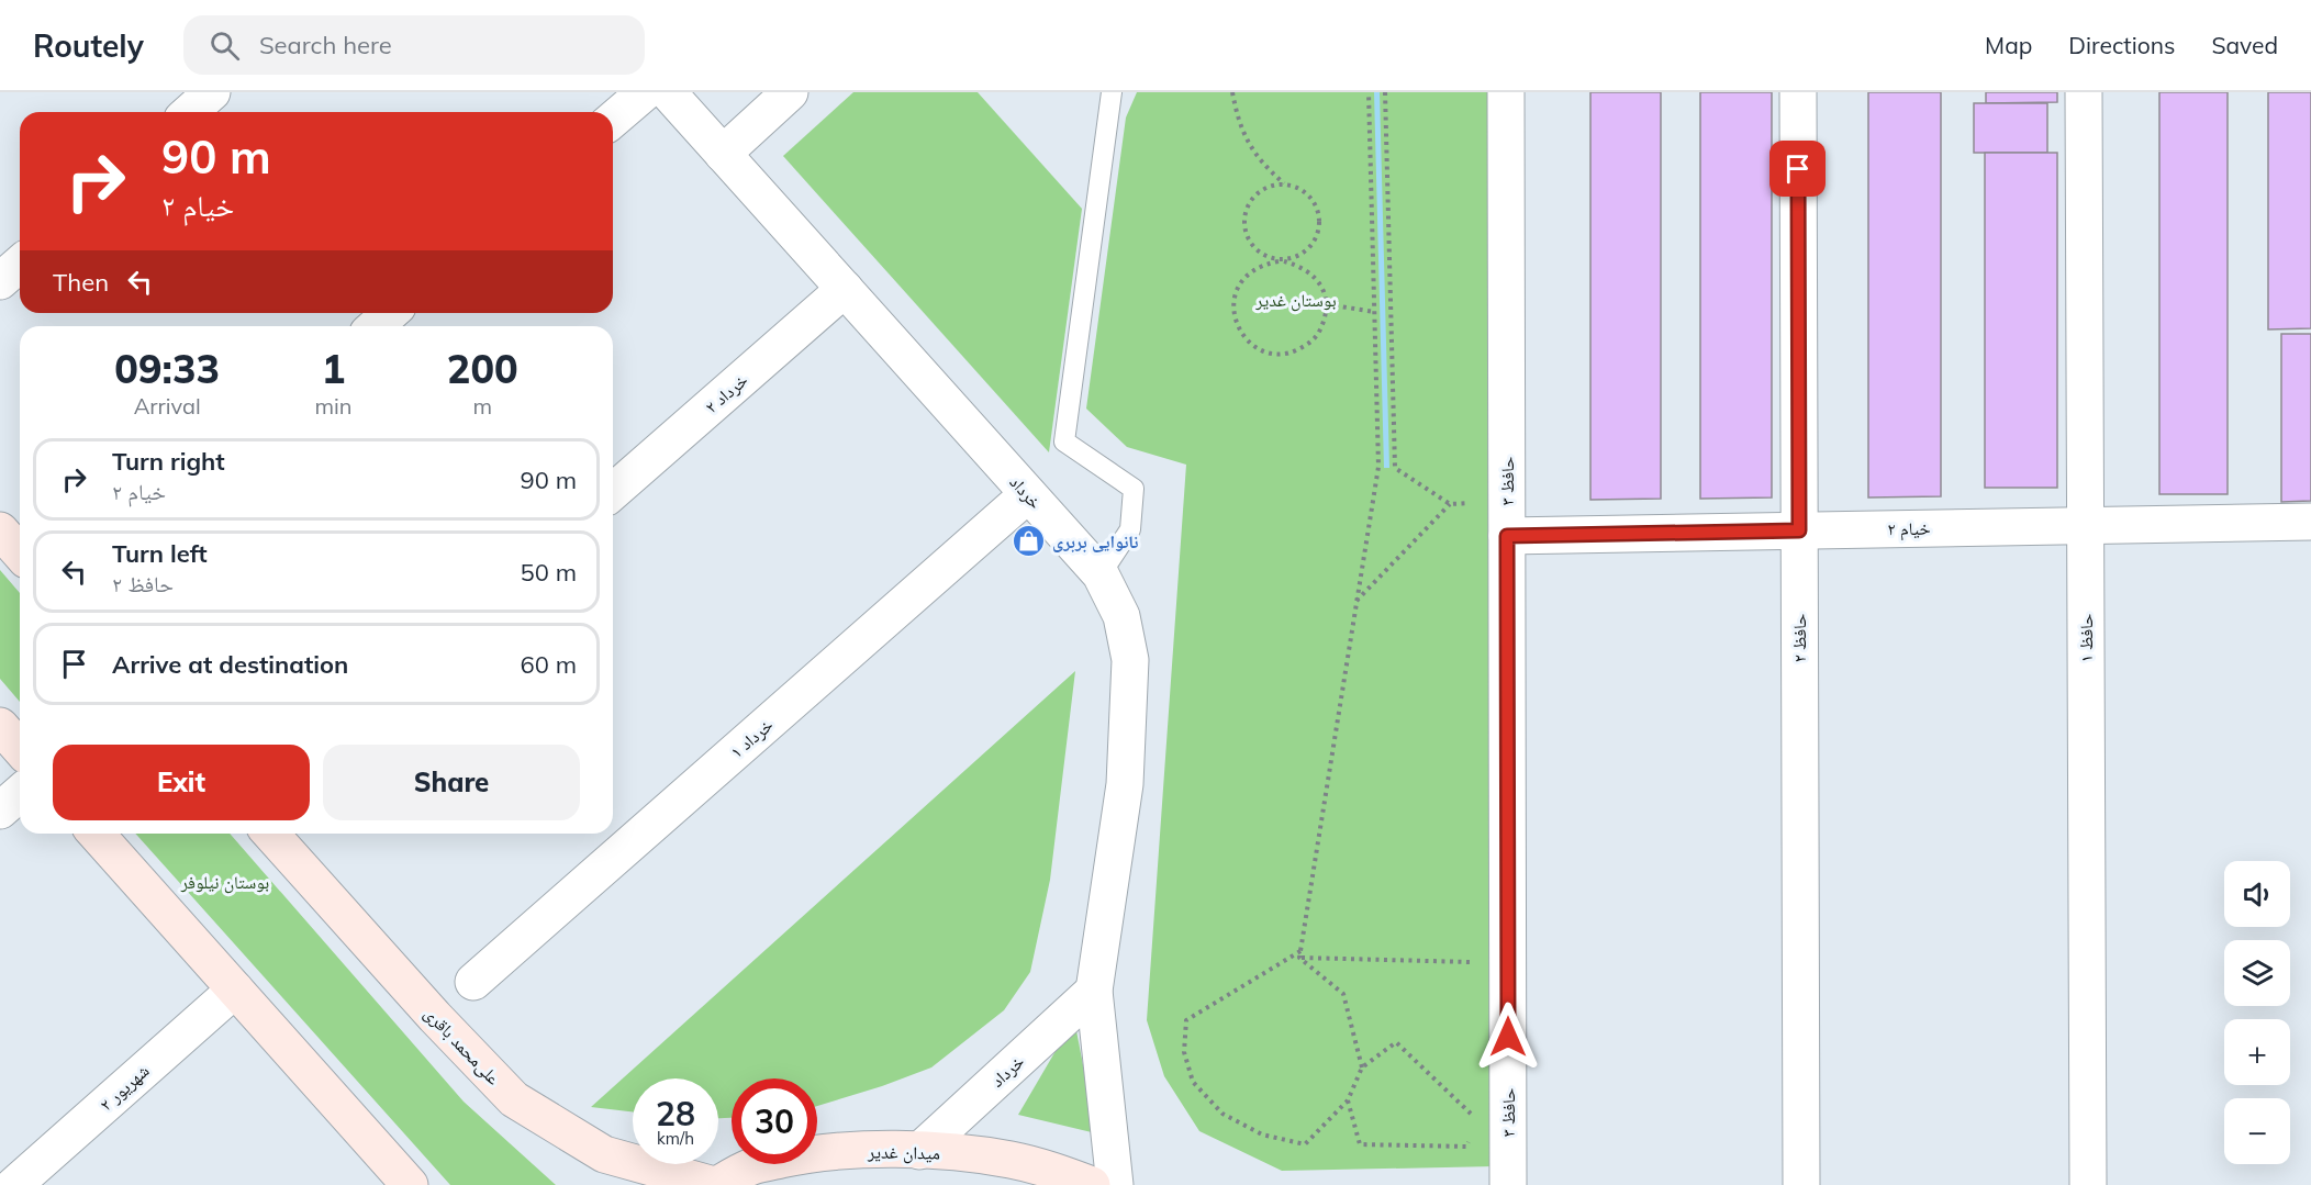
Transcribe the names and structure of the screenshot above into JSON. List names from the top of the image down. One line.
{"streets":{"main road":["علی‌محمد باقری","میدان غدیر"],"street":["خرداد ۲","حافظ ۳","خرداد","خیام ۲","حافظ ۲","حافظ ۱","خرداد ۱","شهریور ۲"]},"crossings":[["خرداد ۲","خرداد"],["حافظ ۳","خیام ۲"],["خرداد","خرداد ۱"],["خرداد","میدان غدیر"],["خیام ۲","حافظ ۲"],["خیام ۲","حافظ ۱"],["علی‌محمد باقری","میدان غدیر"]],"parks":["بوستان غدیر","بوستان نیلوفر"],"places":{"shop":["نانوایی بربری"]},"page":{"header":"Routely","search":"Search here","nav":["Map","Directions","Saved"],"turn":["90 m","خیام ۲"],"then":"Then","eta":["09:33","Arrival","1","min","200","m"],"list":[{"name":"Turn right","note":"خیام ۲","value":"90 m"},{"name":"Turn left","note":"حافظ ۲","value":"50 m"},{"name":"Arrive at destination","value":"60 m"}],"buttons":["Exit","Share"],"map_buttons":["+","−"],"speed":"28 km/h","limit":"30"}}
